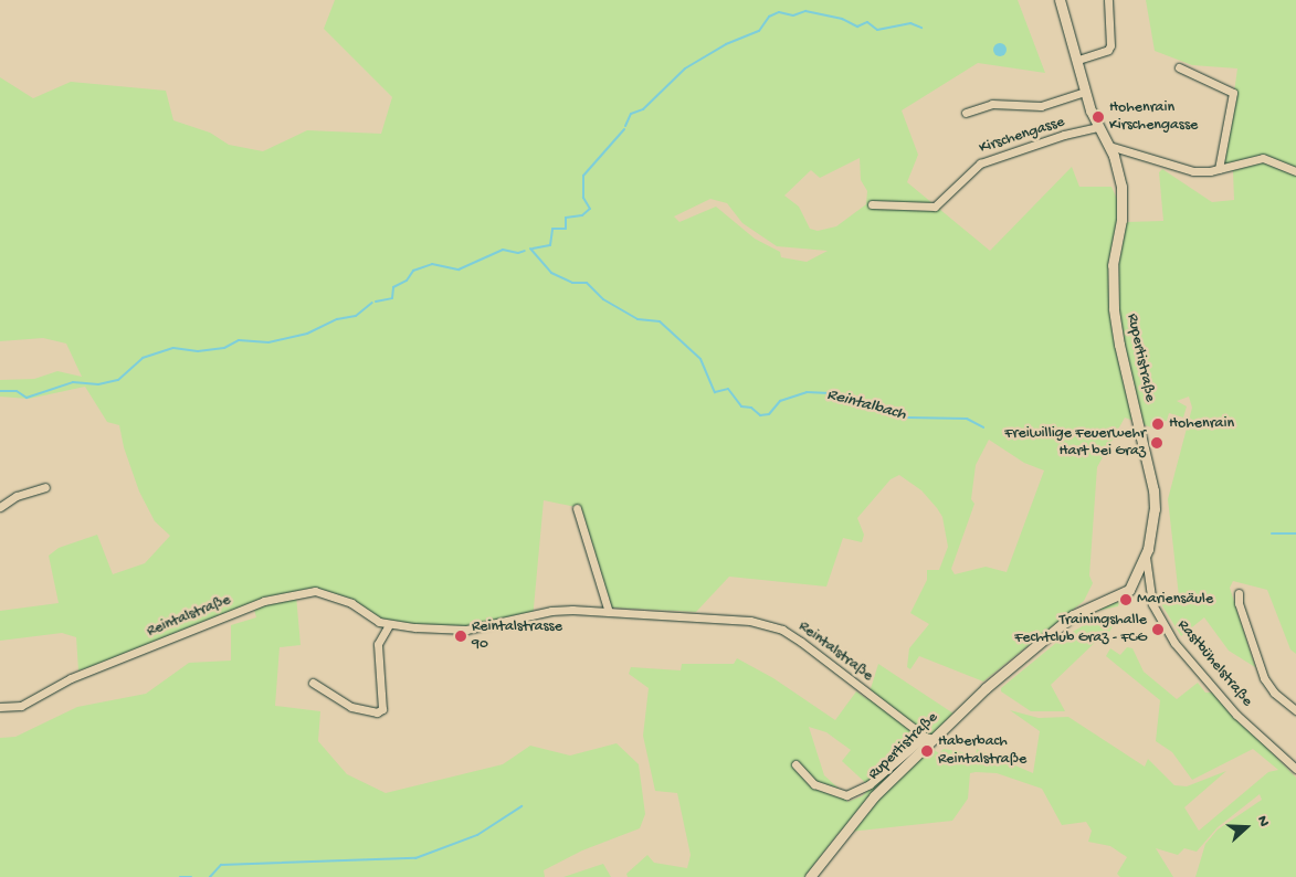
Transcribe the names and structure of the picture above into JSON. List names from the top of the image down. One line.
{"streets":{"main road":["Rupertistraße"],"street":["Kirschengasse","Reintalstraße","Rastbühelstraße"]},"crossings":[["Kirschengasse","Rupertistraße"],["Rupertistraße","Reintalstraße"],["Rupertistraße","Rastbühelstraße"]],"water":["Reintalbach"],"places":["Hohenrain Kirschengasse","Hohenrain","Freiwillige Feuerwehr Hart bei Graz","Mariensäule","Trainingshalle Fechtclub Graz - FCG","Reintalstrasse 90","Haberbach Reintalstraße"],"north":"right"}
